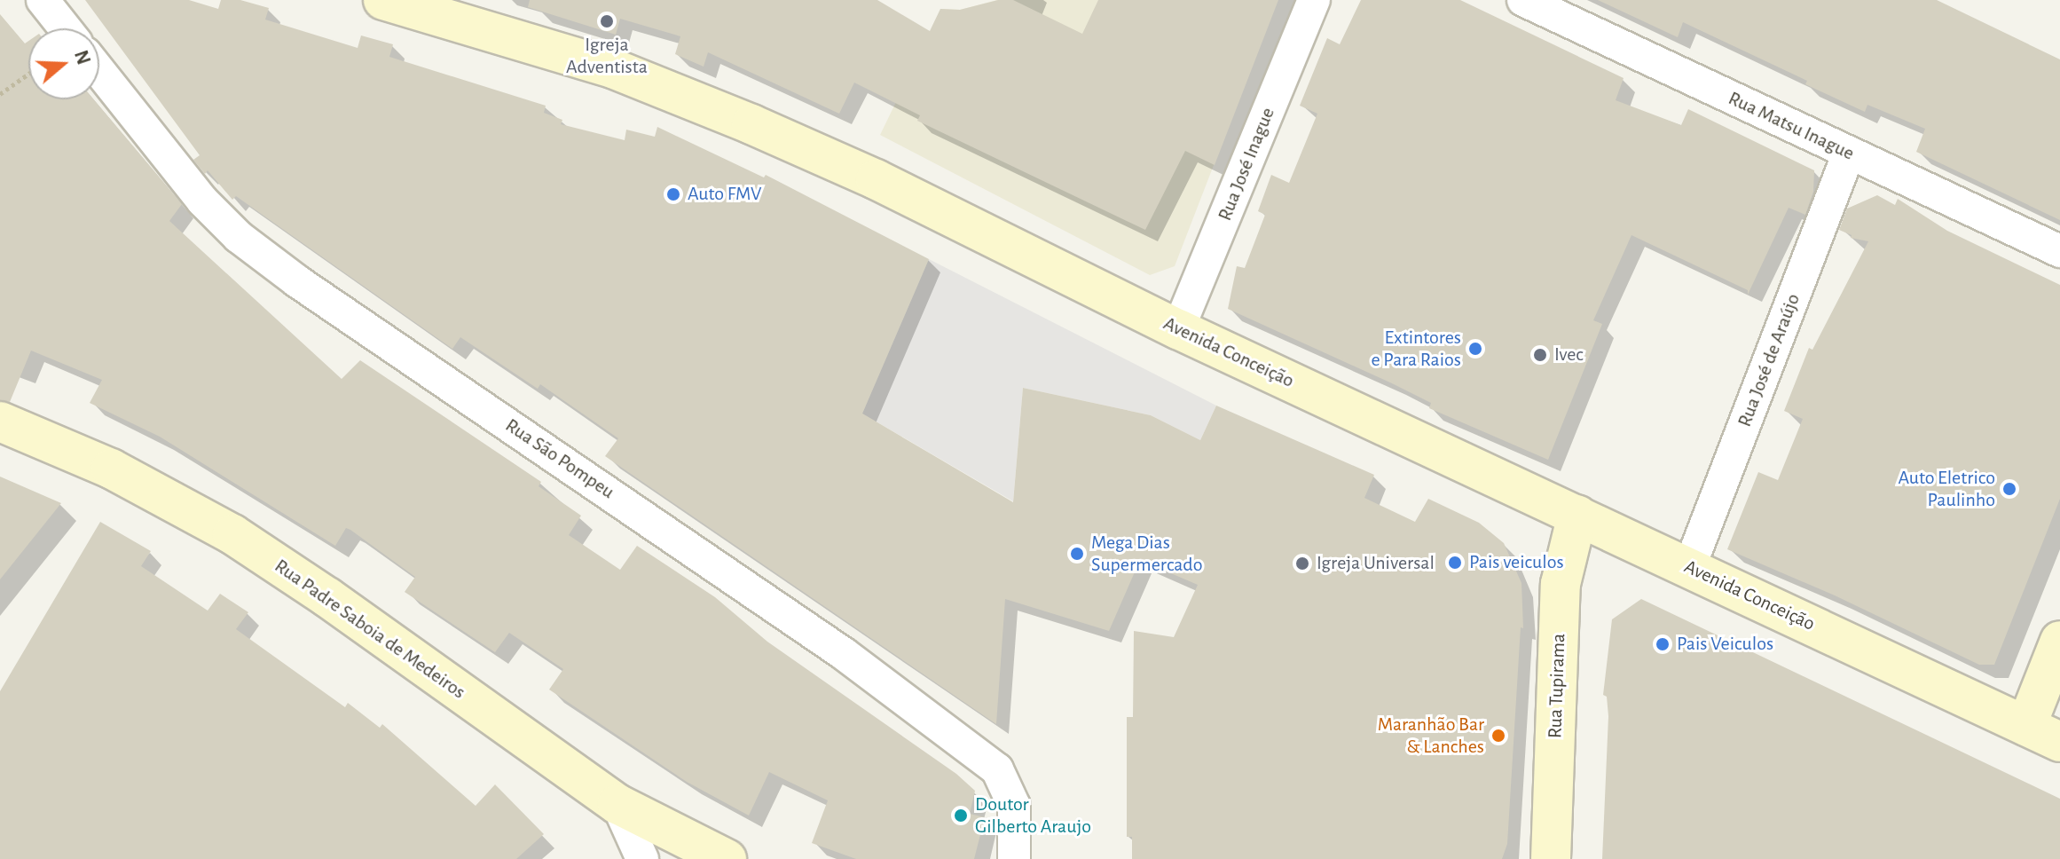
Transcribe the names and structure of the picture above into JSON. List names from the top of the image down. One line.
{"streets":{"main road":["Avenida Conceição","Rua Padre Saboia de Medeiros","Rua Tupirama"],"street":["Rua Matsu Inague","Rua José Inague","Rua José de Araújo","Rua São Pompeu"]},"crossings":[["Rua Matsu Inague","Rua José de Araújo"],["Rua José Inague","Avenida Conceição"],["Avenida Conceição","Rua José de Araújo"],["Avenida Conceição","Rua Tupirama"]],"places":["Igreja Adventista","Auto FMV","Extintores e Para Raios","Ivec","Auto Eletrico Paulinho","Mega Dias Supermercado","Pais veiculos","Igreja Universal","Pais Veiculos","Maranhão Bar & Lanches","Doutor Gilberto Araujo"],"north":"right"}
